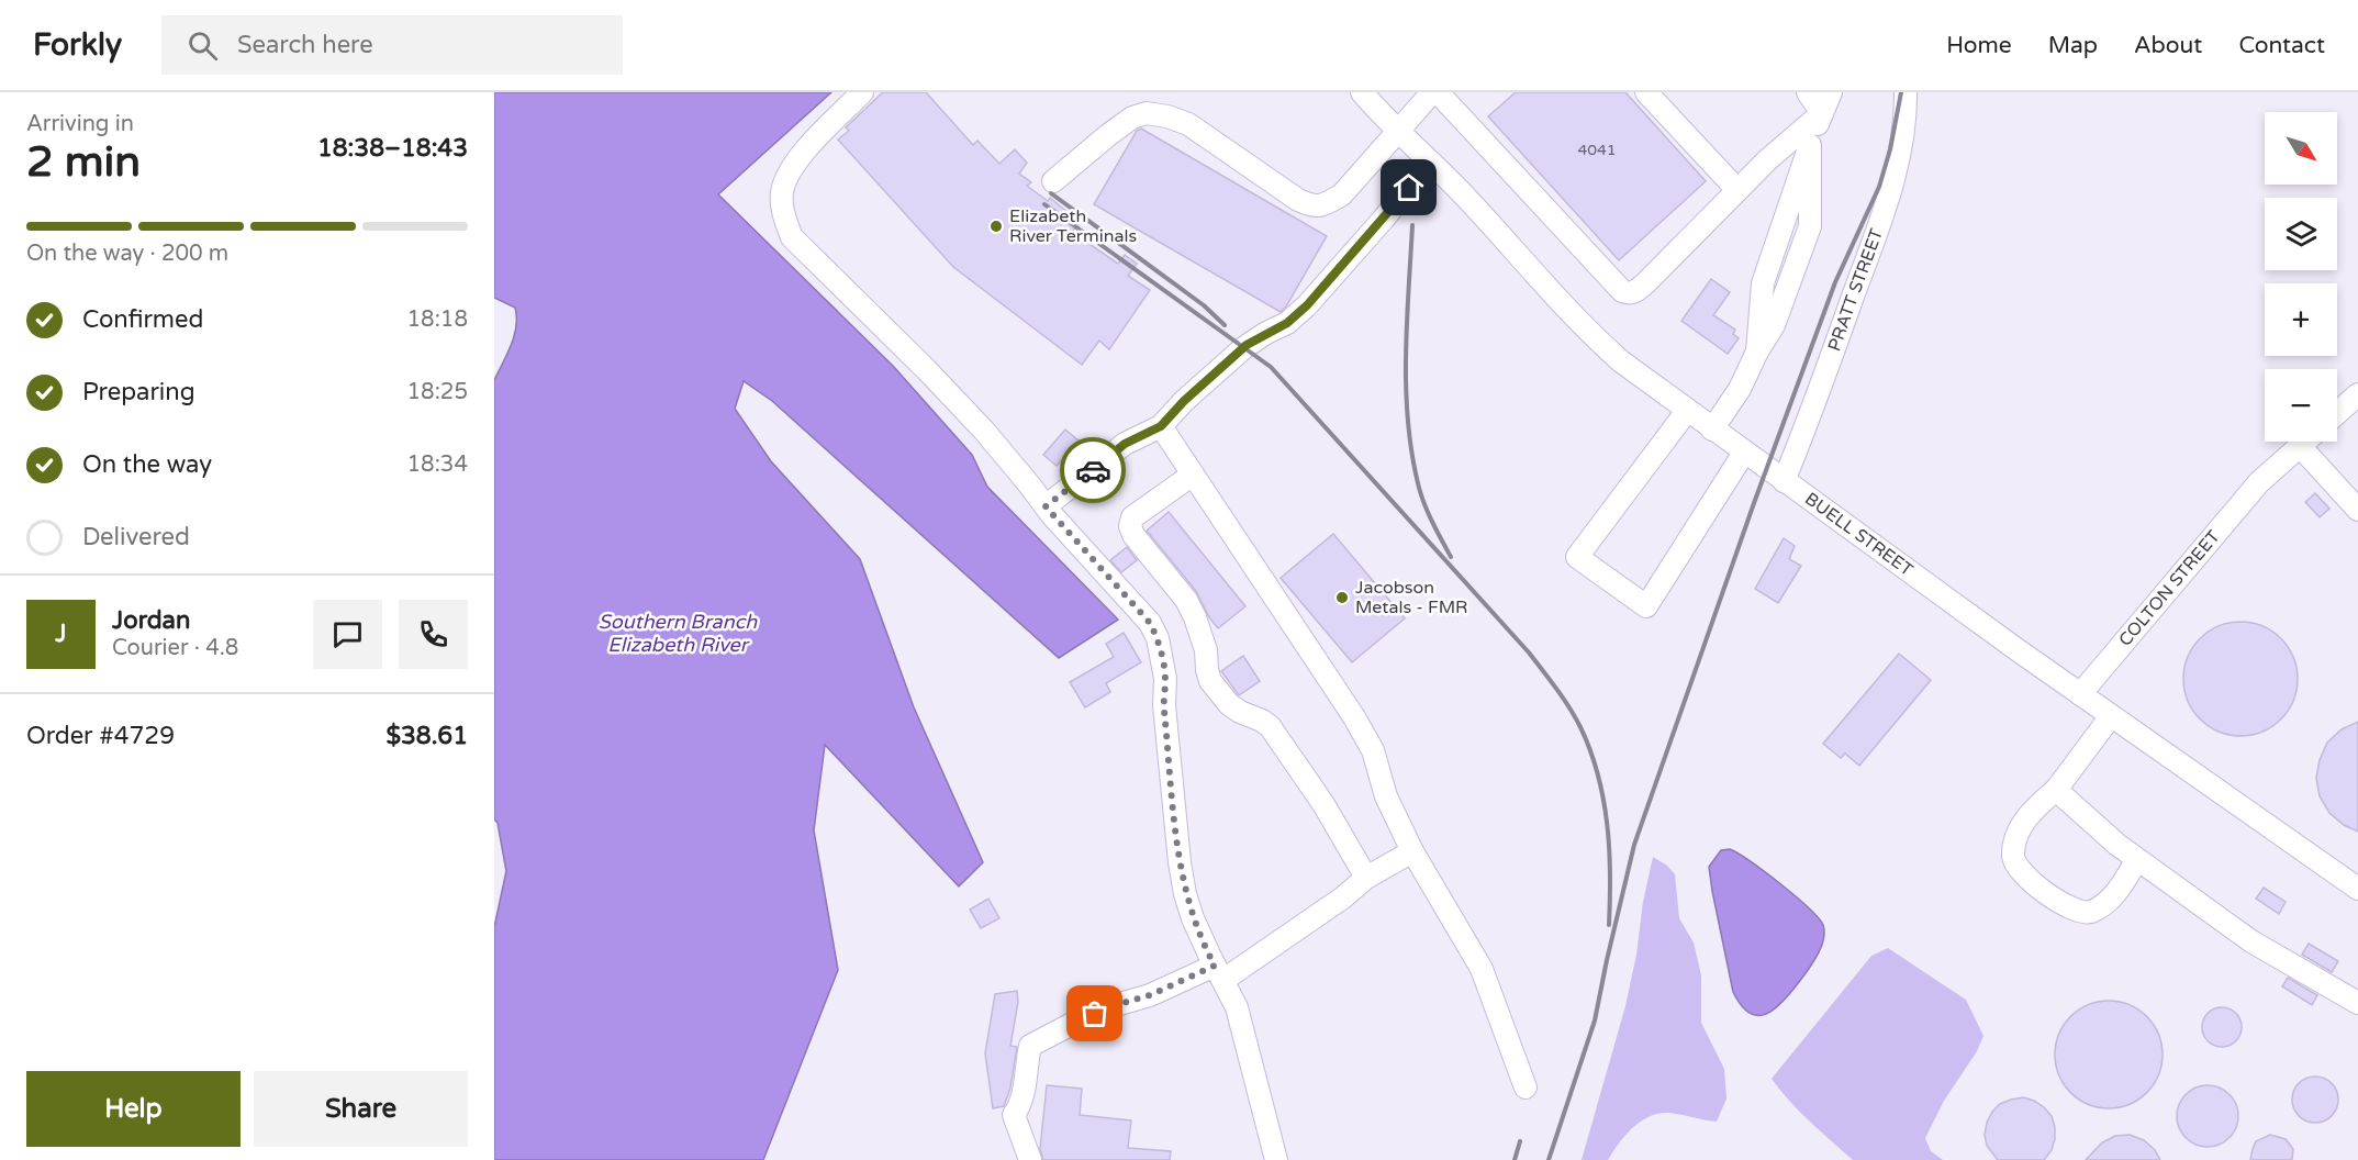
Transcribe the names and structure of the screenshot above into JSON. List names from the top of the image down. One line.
{"streets":{"street":["PRATT STREET","BUELL STREET","COLTON STREET"]},"crossings":[["PRATT STREET","BUELL STREET"],["BUELL STREET","COLTON STREET"]],"water":["Southern Branch Elizabeth River"],"places":["Elizabeth River Terminals","Jacobson Metals - FMR"],"house_numbers":["4041"],"north":"bottom right","page":{"header":"Forkly","search":"Search here","nav":["Home","Map","About","Contact"],"heading":["2 min","Arriving in","18:38–18:43"],"panel":["Jordan","Courier · 4.8","Order #4729","$38.61"],"map_buttons":["+","−"],"bar":"On the way · 200 m","list":[["Confirmed","18:18"],["Preparing","18:25"],["On the way","18:34"],"Delivered"],"round":"J","buttons":["Help","Share"]}}
